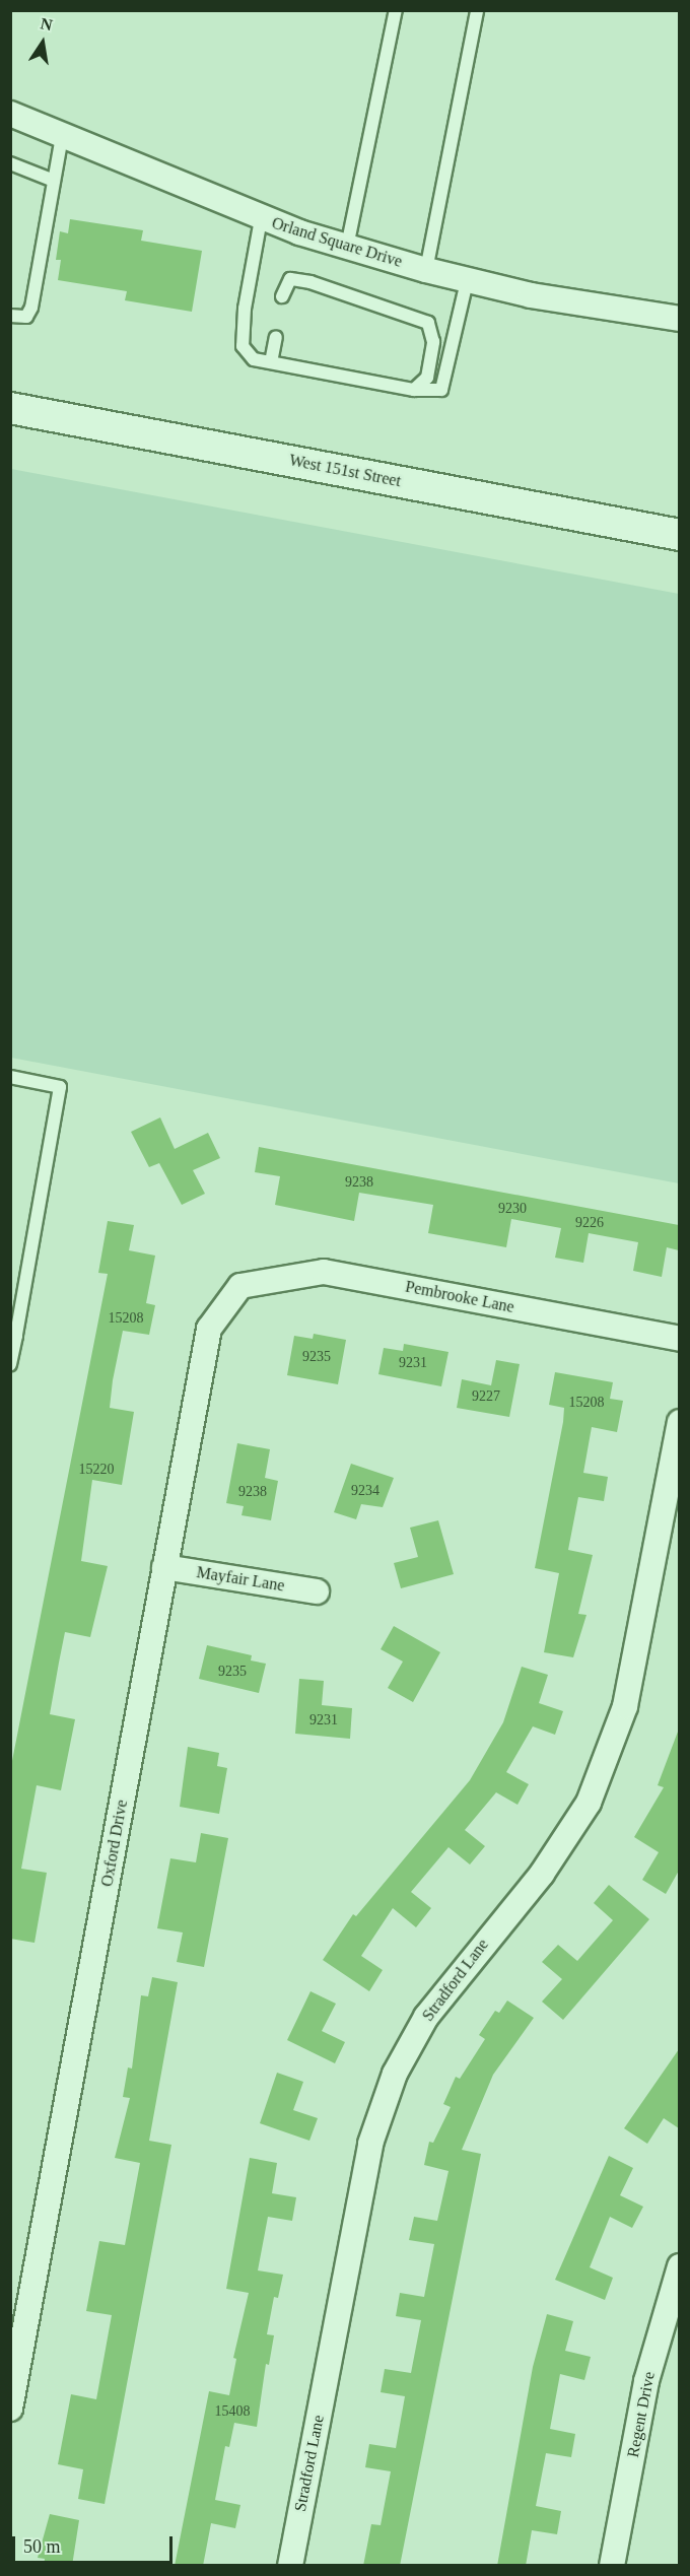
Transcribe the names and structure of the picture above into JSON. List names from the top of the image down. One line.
{"streets":{"street":["Orland Square Drive","West 151st Street","Pembrooke Lane","Mayfair Lane","Oxford Drive","Stradford Lane","Regent Drive"]},"crossings":[["Pembrooke Lane","Oxford Drive"],["Mayfair Lane","Oxford Drive"]],"house_numbers":["9238","9230","9226","15208","9235","9231","9227","15208","15220","9234","9238","9235","9231","15408"],"scale_bar":"50 m","north":"top"}
